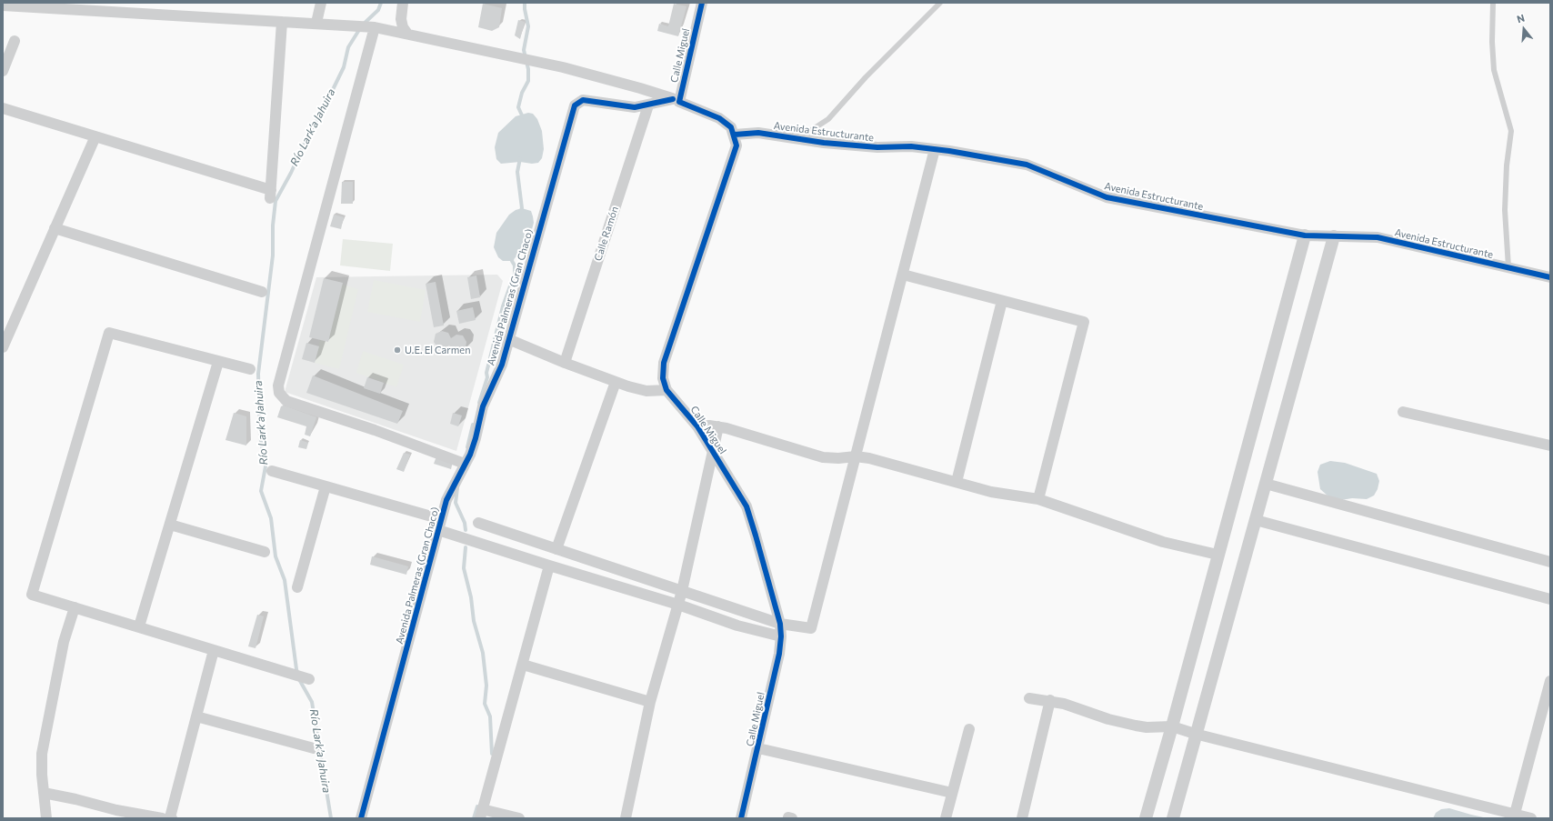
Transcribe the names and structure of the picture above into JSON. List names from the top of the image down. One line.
{"streets":{"street":["Calle Miguel","Avenida Estructurante","Calle Ramón","Avenida Palmeras (Gran Chaco)"]},"crossings":[["Calle Miguel","Avenida Estructurante"],["Calle Miguel","Avenida Palmeras (Gran Chaco)"],["Calle Ramón","Avenida Palmeras (Gran Chaco)"]],"water":["Río Lark’a Jahuira"],"places":["U.E. El Carmen"],"north":"top"}
